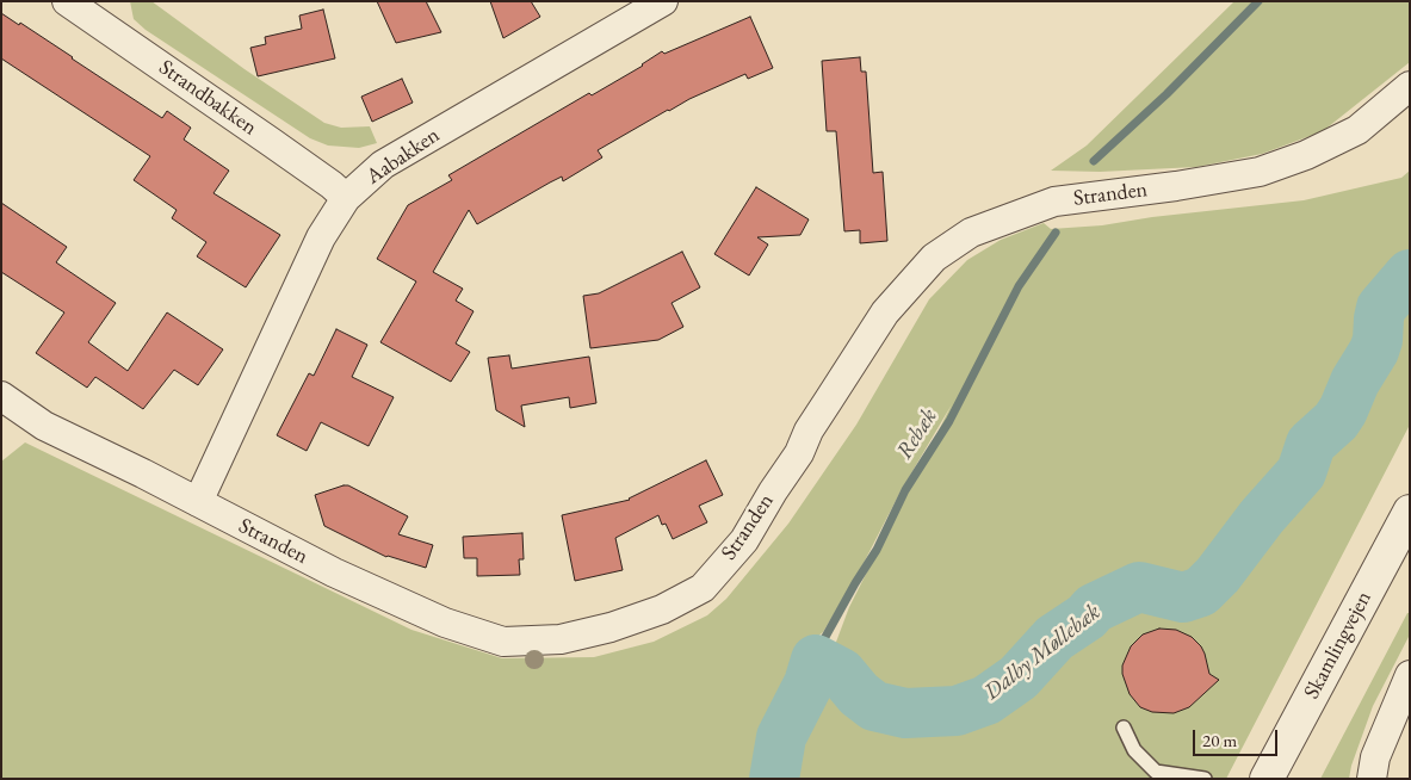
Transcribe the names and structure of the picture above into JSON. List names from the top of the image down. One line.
{"streets":{"street":["Strandbakken","Aabakken","Stranden","Skamlingvejen"]},"crossings":[["Strandbakken","Aabakken"],["Aabakken","Stranden"]],"water":["Rebæk","Dalby Møllebæk"],"scale_bar":"20 m"}
